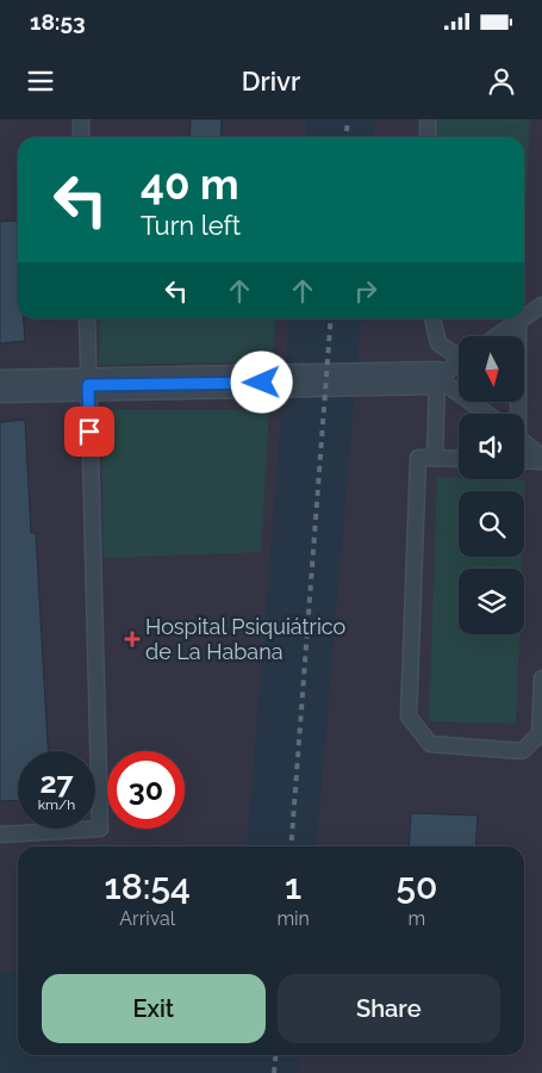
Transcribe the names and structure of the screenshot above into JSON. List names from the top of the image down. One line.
{"places":{"health":["Hospital Psiquiátrico de La Habana"]},"north":"bottom","page":{"status":"18:53","header":"Drivr","turn":["40 m","Turn left"],"speed":"27 km/h","limit":"30","eta":["18:54","Arrival","1","min","50","m"],"buttons":["Exit","Share"]}}
